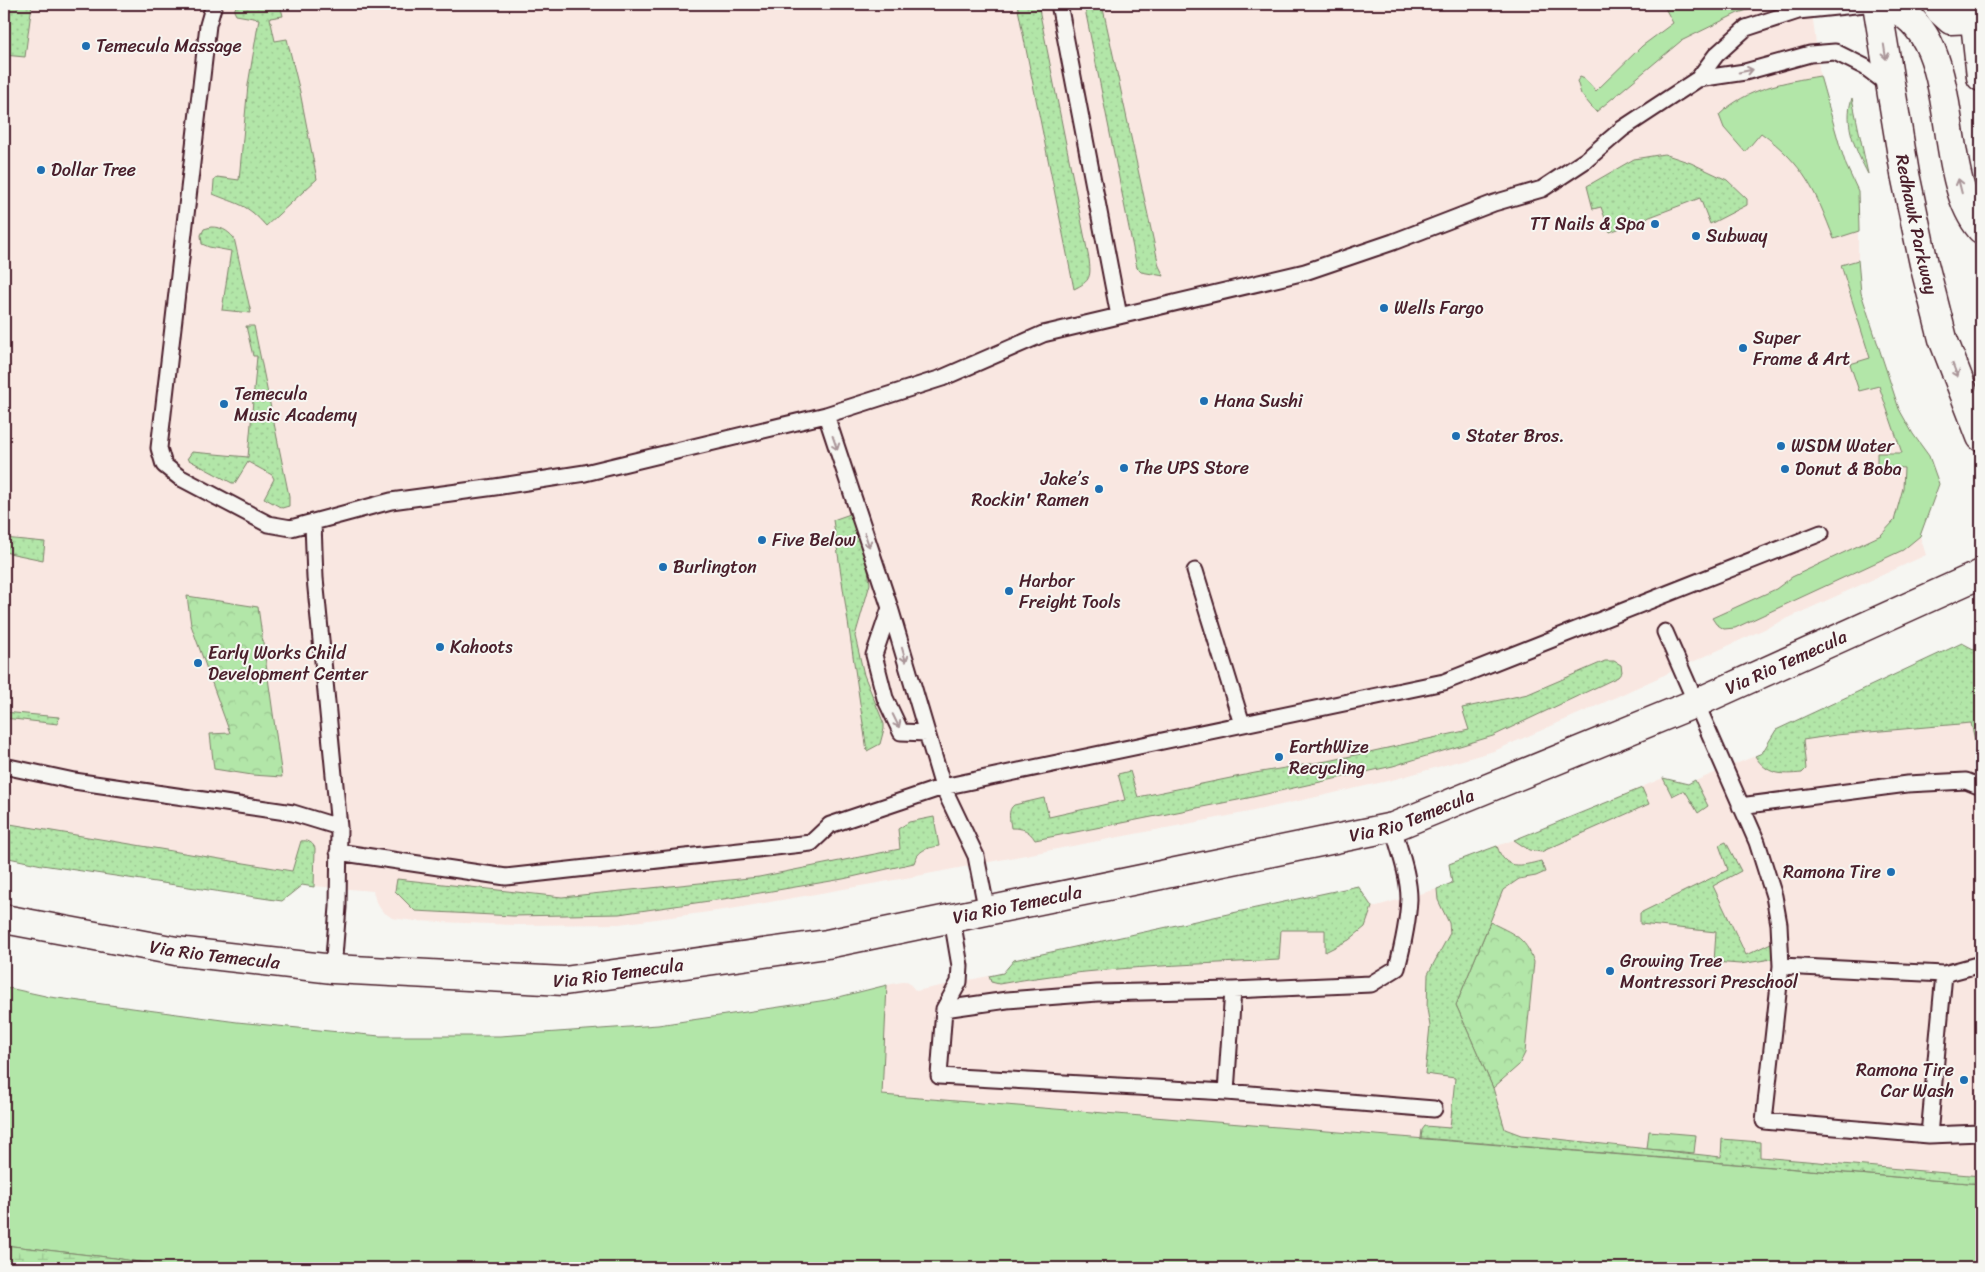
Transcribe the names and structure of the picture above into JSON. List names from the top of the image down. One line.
{"streets":{"street":["Redhawk Parkway","Via Rio Temecula"]},"places":["Temecula Massage","Dollar Tree","TT Nails & Spa","Subway","Wells Fargo","Super Frame & Art","Hana Sushi","Temecula Music Academy","Stater Bros.","WSDM Water","The UPS Store","Donut & Boba","Jake’s Rockin' Ramen","Five Below","Burlington","Harbor Freight Tools","Kahoots","Early Works Child Development Center","EarthWize Recycling","Ramona Tire","Growing Tree Montressori Preschool","Ramona Tire Car Wash"]}
